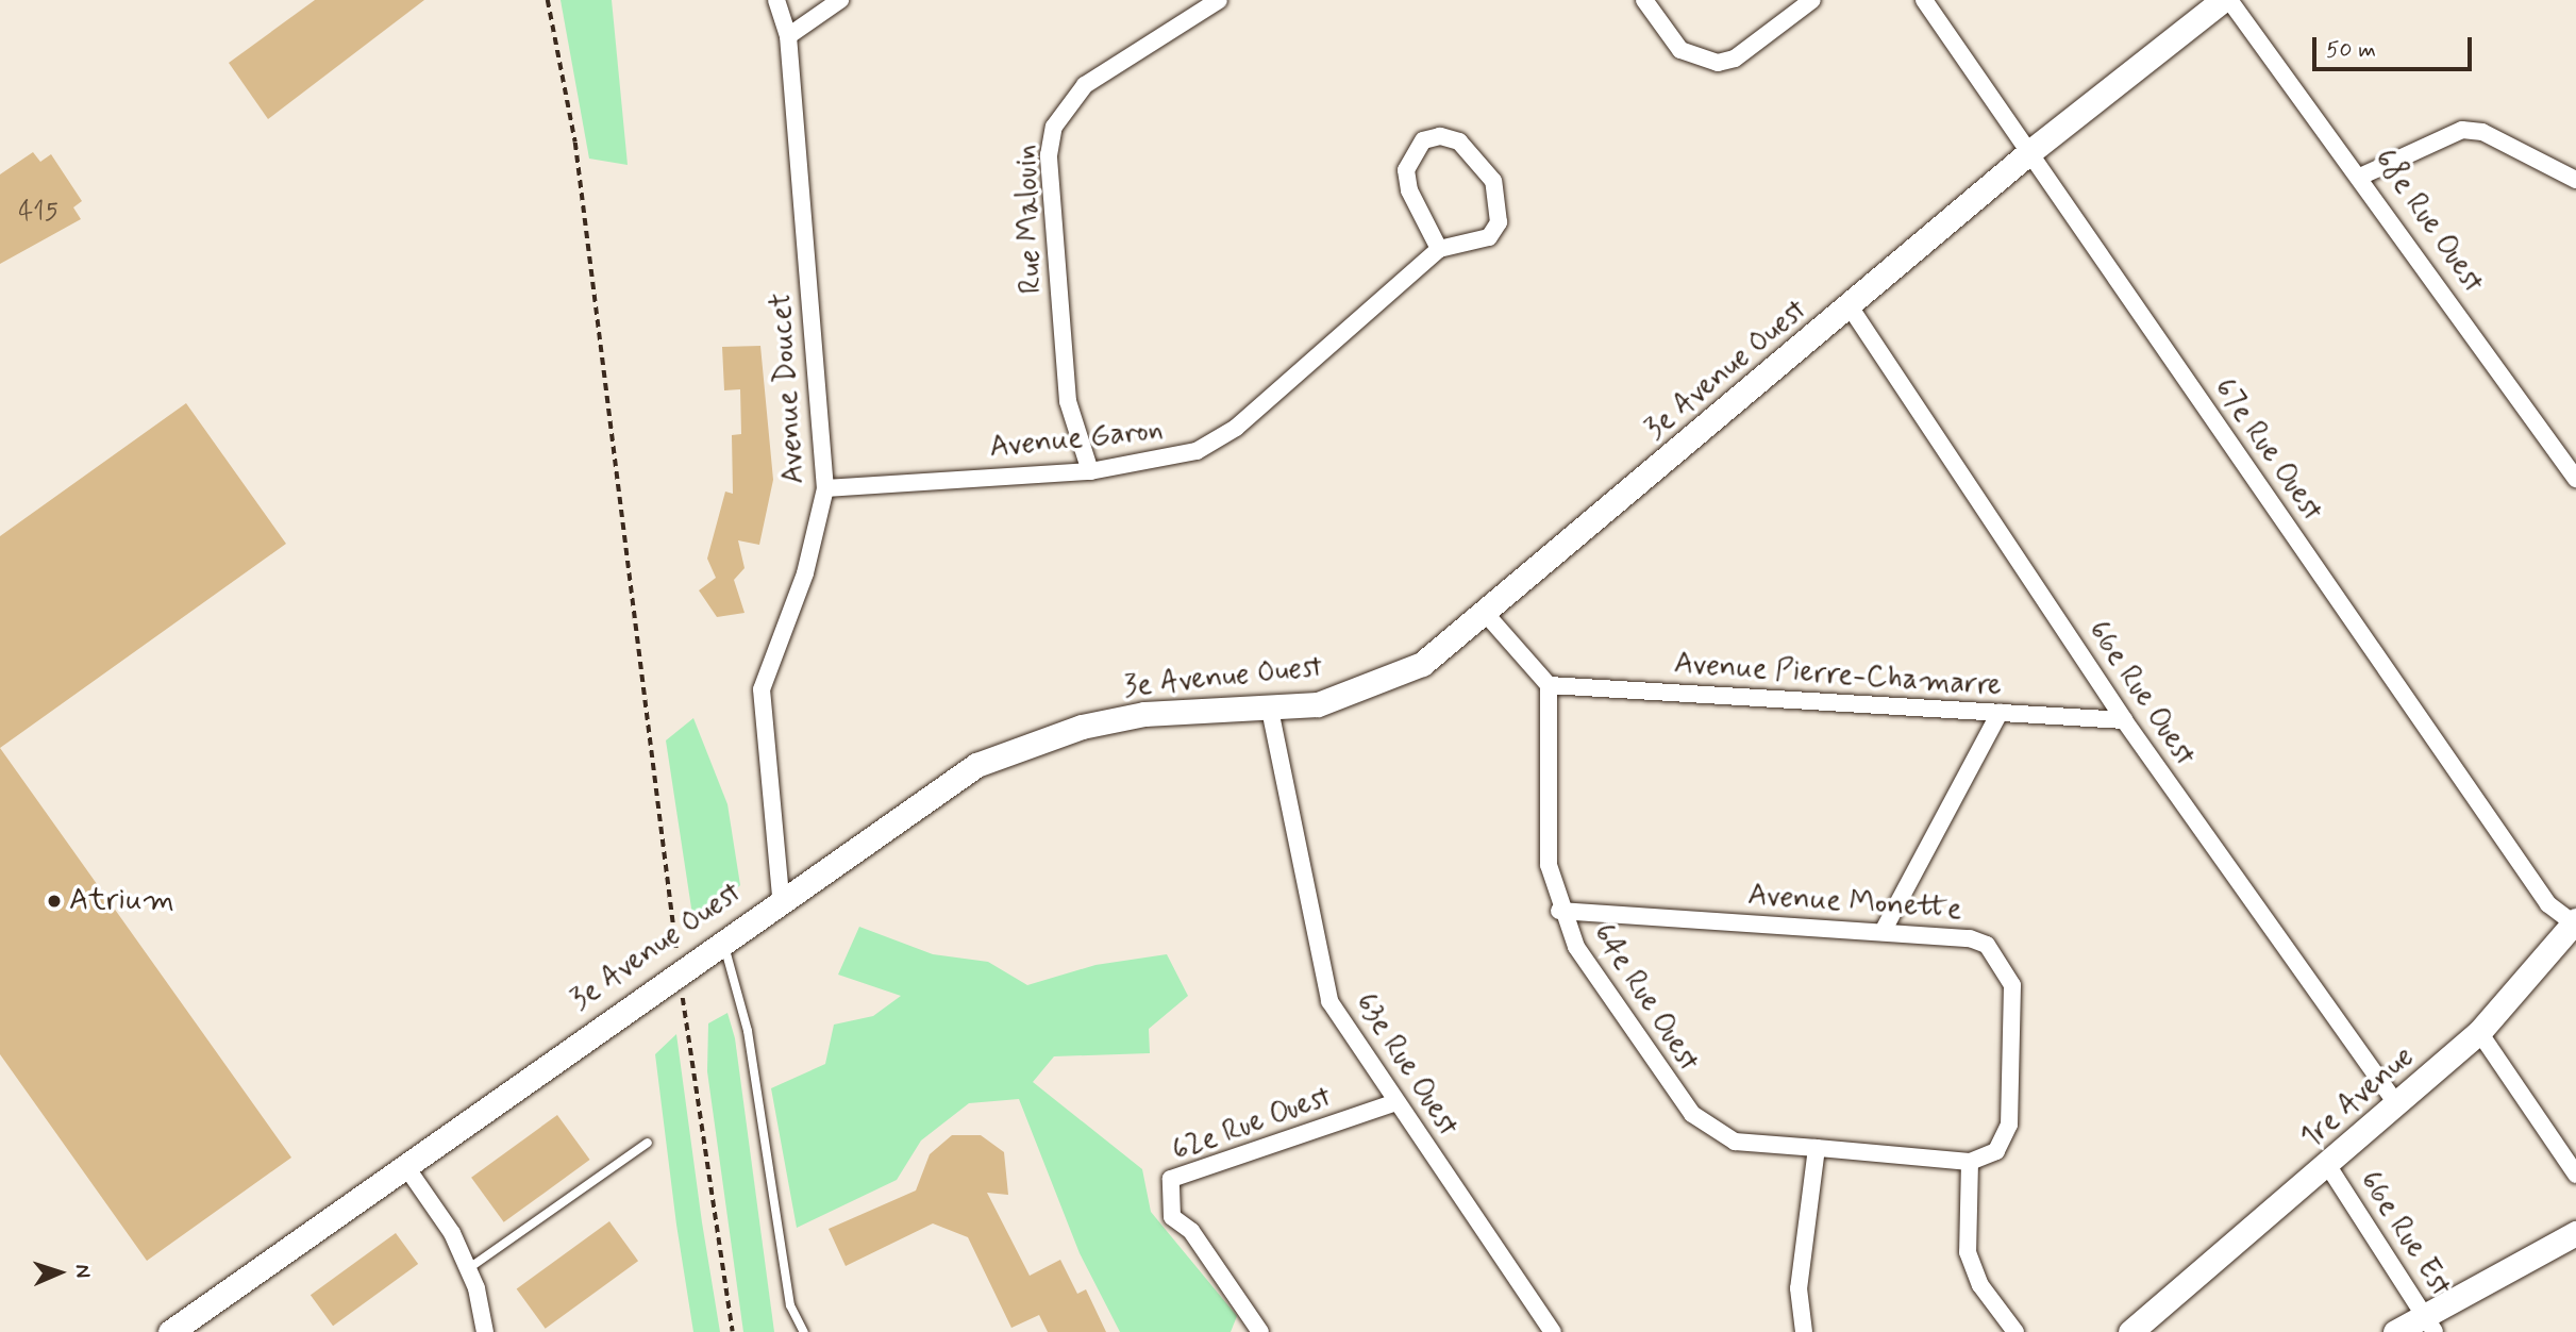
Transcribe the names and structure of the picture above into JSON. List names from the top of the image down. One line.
{"streets":{"street":["Rue Malouin","68e Rue Ouest","3e Avenue Ouest","Avenue Doucet","Avenue Garon","67e Rue Ouest","Avenue Pierre-Chamarre","66e Rue Ouest","Avenue Monette","64e Rue Ouest","63e Rue Ouest","1re Avenue","62e Rue Ouest","66e Rue Est"]},"crossings":[["Rue Malouin","Avenue Garon"],["3e Avenue Ouest","Avenue Doucet"],["3e Avenue Ouest","67e Rue Ouest"],["3e Avenue Ouest","66e Rue Ouest"],["3e Avenue Ouest","63e Rue Ouest"],["Avenue Doucet","Avenue Garon"],["67e Rue Ouest","1re Avenue"],["Avenue Pierre-Chamarre","66e Rue Ouest"],["Avenue Pierre-Chamarre","64e Rue Ouest"],["66e Rue Ouest","1re Avenue"],["Avenue Monette","64e Rue Ouest"],["63e Rue Ouest","62e Rue Ouest"],["1re Avenue","66e Rue Est"]],"places":["Atrium"],"house_numbers":["415"],"scale_bar":"50 m","north":"right"}
